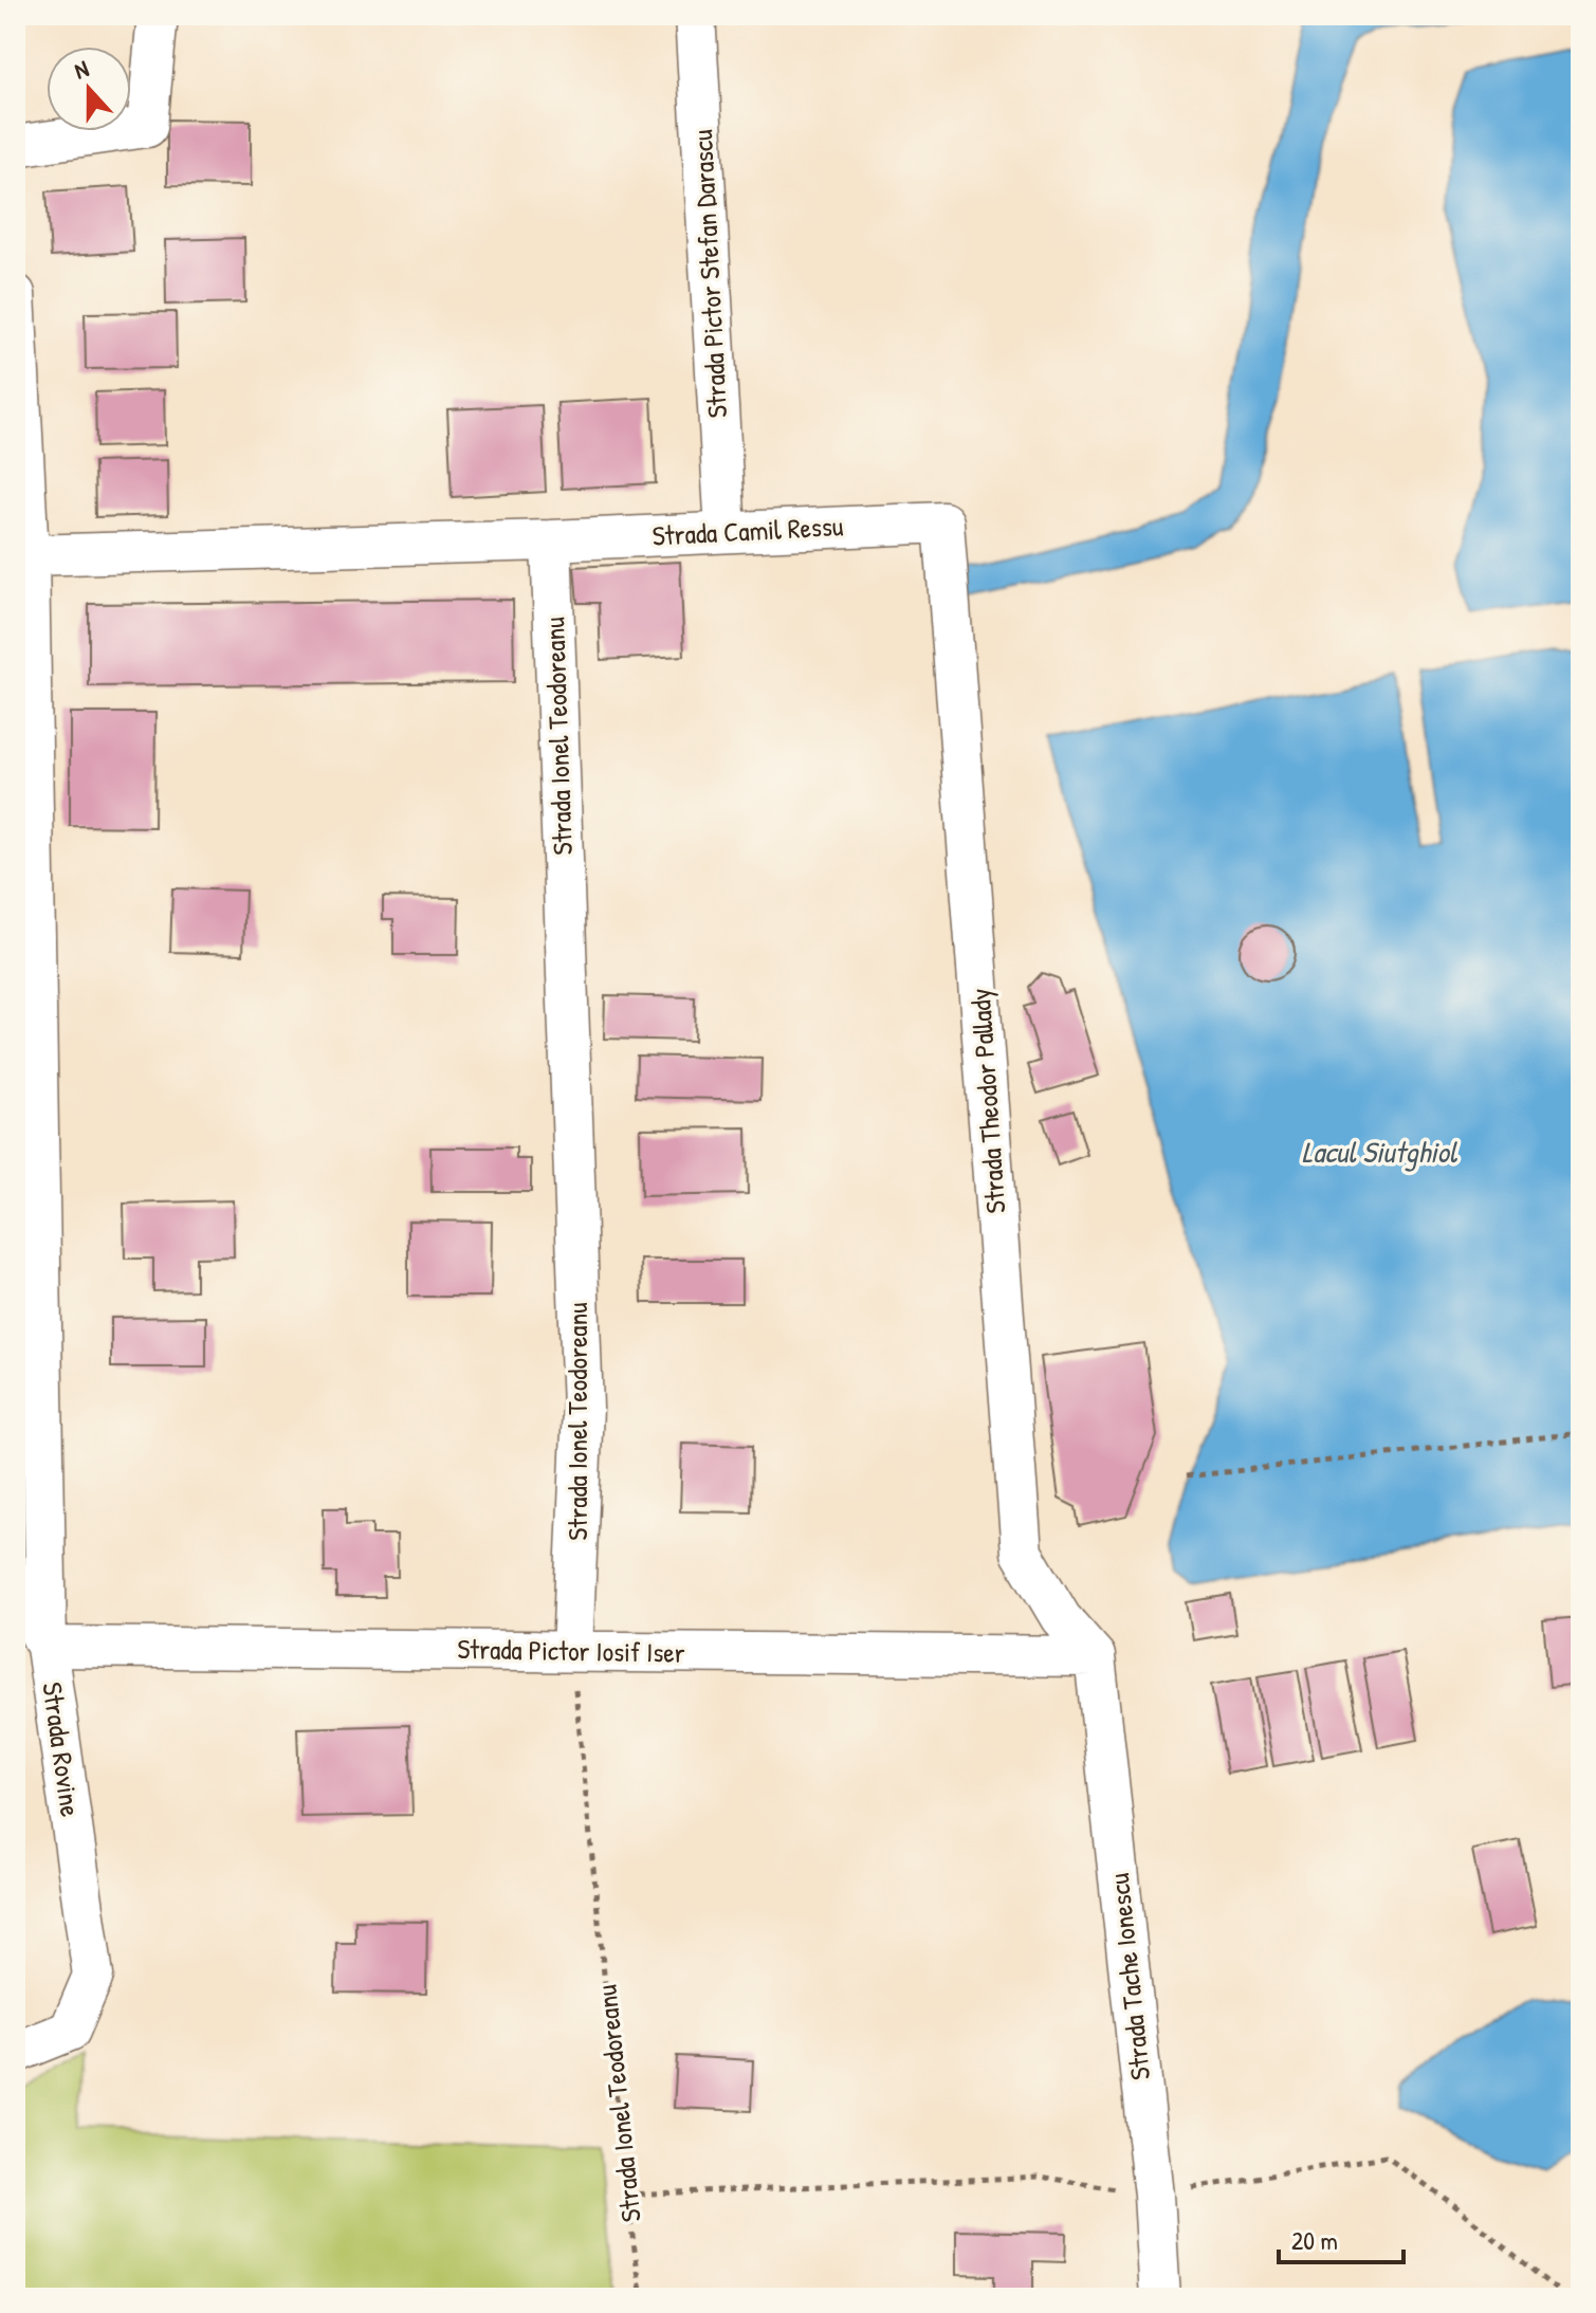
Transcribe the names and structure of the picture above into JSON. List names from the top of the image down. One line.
{"streets":{"street":["Strada Pictor Stefan Darascu","Strada Camil Ressu","Strada Ionel Teodoreanu","Strada Theodor Pallady","Strada Pictor Iosif Iser","Strada Rovine","Strada Tache Ionescu"]},"crossings":[["Strada Pictor Stefan Darascu","Strada Camil Ressu"],["Strada Camil Ressu","Strada Ionel Teodoreanu"],["Strada Camil Ressu","Strada Theodor Pallady"],["Strada Camil Ressu","Strada Rovine"],["Strada Ionel Teodoreanu","Strada Pictor Iosif Iser"],["Strada Theodor Pallady","Strada Pictor Iosif Iser"],["Strada Theodor Pallady","Strada Tache Ionescu"],["Strada Pictor Iosif Iser","Strada Rovine"],["Strada Pictor Iosif Iser","Strada Tache Ionescu"]],"water":["Lacul Siutghiol"],"scale_bar":"20 m","north":"top"}
